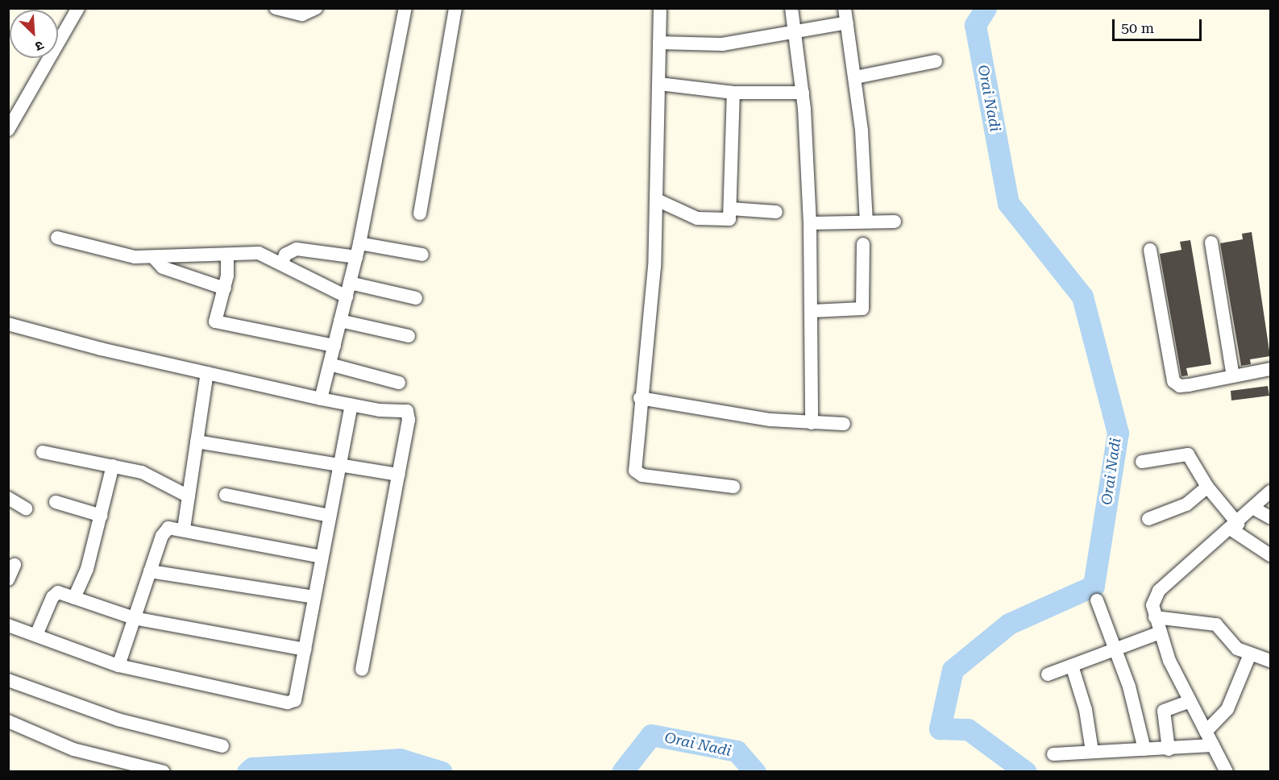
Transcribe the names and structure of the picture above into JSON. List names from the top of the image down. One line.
{"water":["Orai Nadi"],"scale_bar":"50 m","north":"bottom right"}
